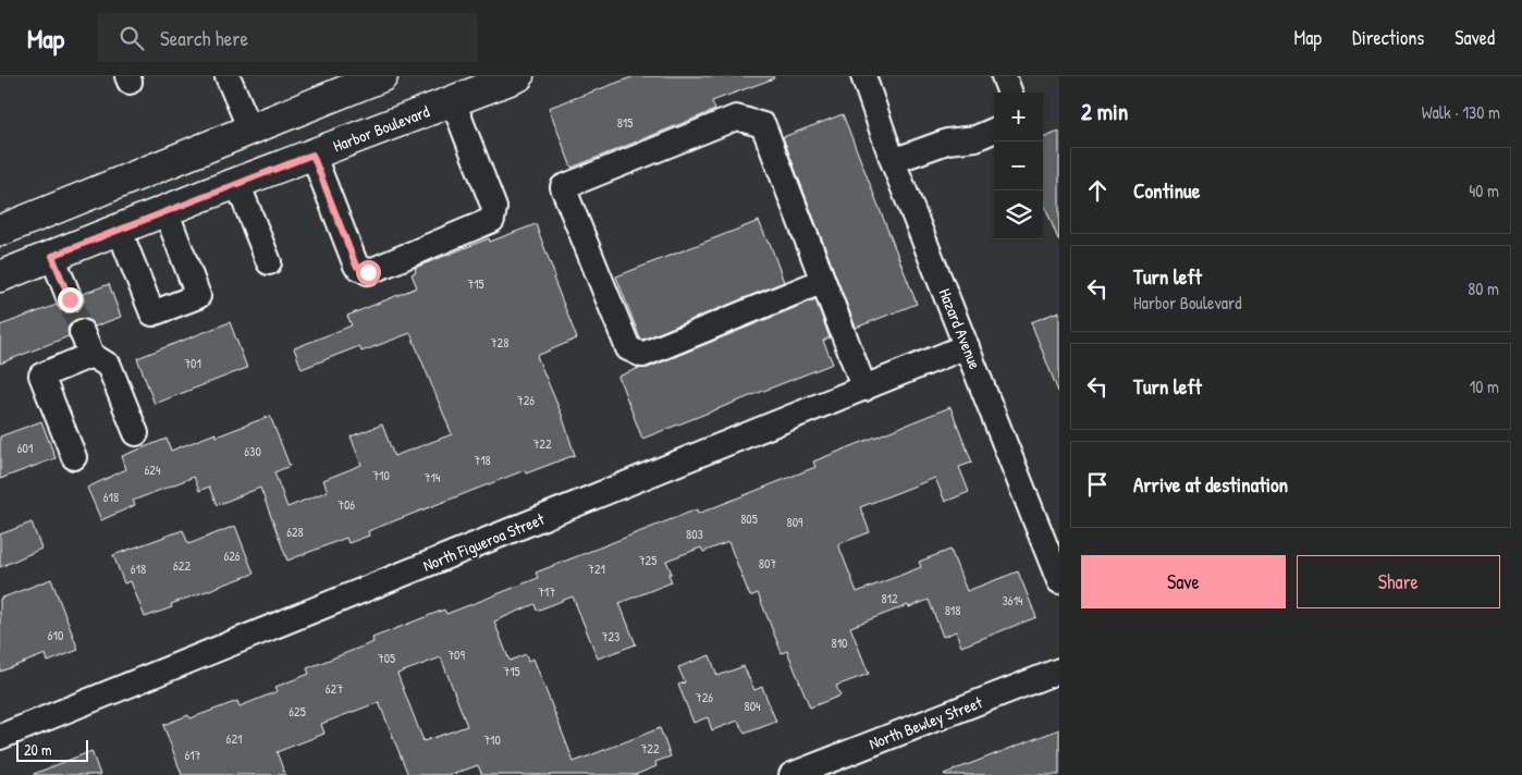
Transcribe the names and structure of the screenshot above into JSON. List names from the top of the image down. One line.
{"streets":{"main road":["Harbor Boulevard"],"street":["Hazard Avenue","North Figueroa Street","North Bewley Street"]},"crossings":[["Hazard Avenue","North Figueroa Street"]],"house_numbers":["815","715","728","701","726","722","601","630","718","624","710","714","618","706","805","809","628","803","626","725","807","622","618","721","717","812","3614","818","610","723","810","709","705","715","627","726","804","625","621","710","722","617"],"scale_bar":"20 m","page":{"header":"Map","search":"Search here","nav":["Map","Directions","Saved"],"heading":["2 min","Walk · 130 m"],"map_buttons":["+","−"],"list":[["Continue","40 m"],["Turn left","Harbor Boulevard","80 m"],["Turn left","10 m"],"Arrive at destination"],"buttons":["Save","Share"],"scale":"20 m"}}
